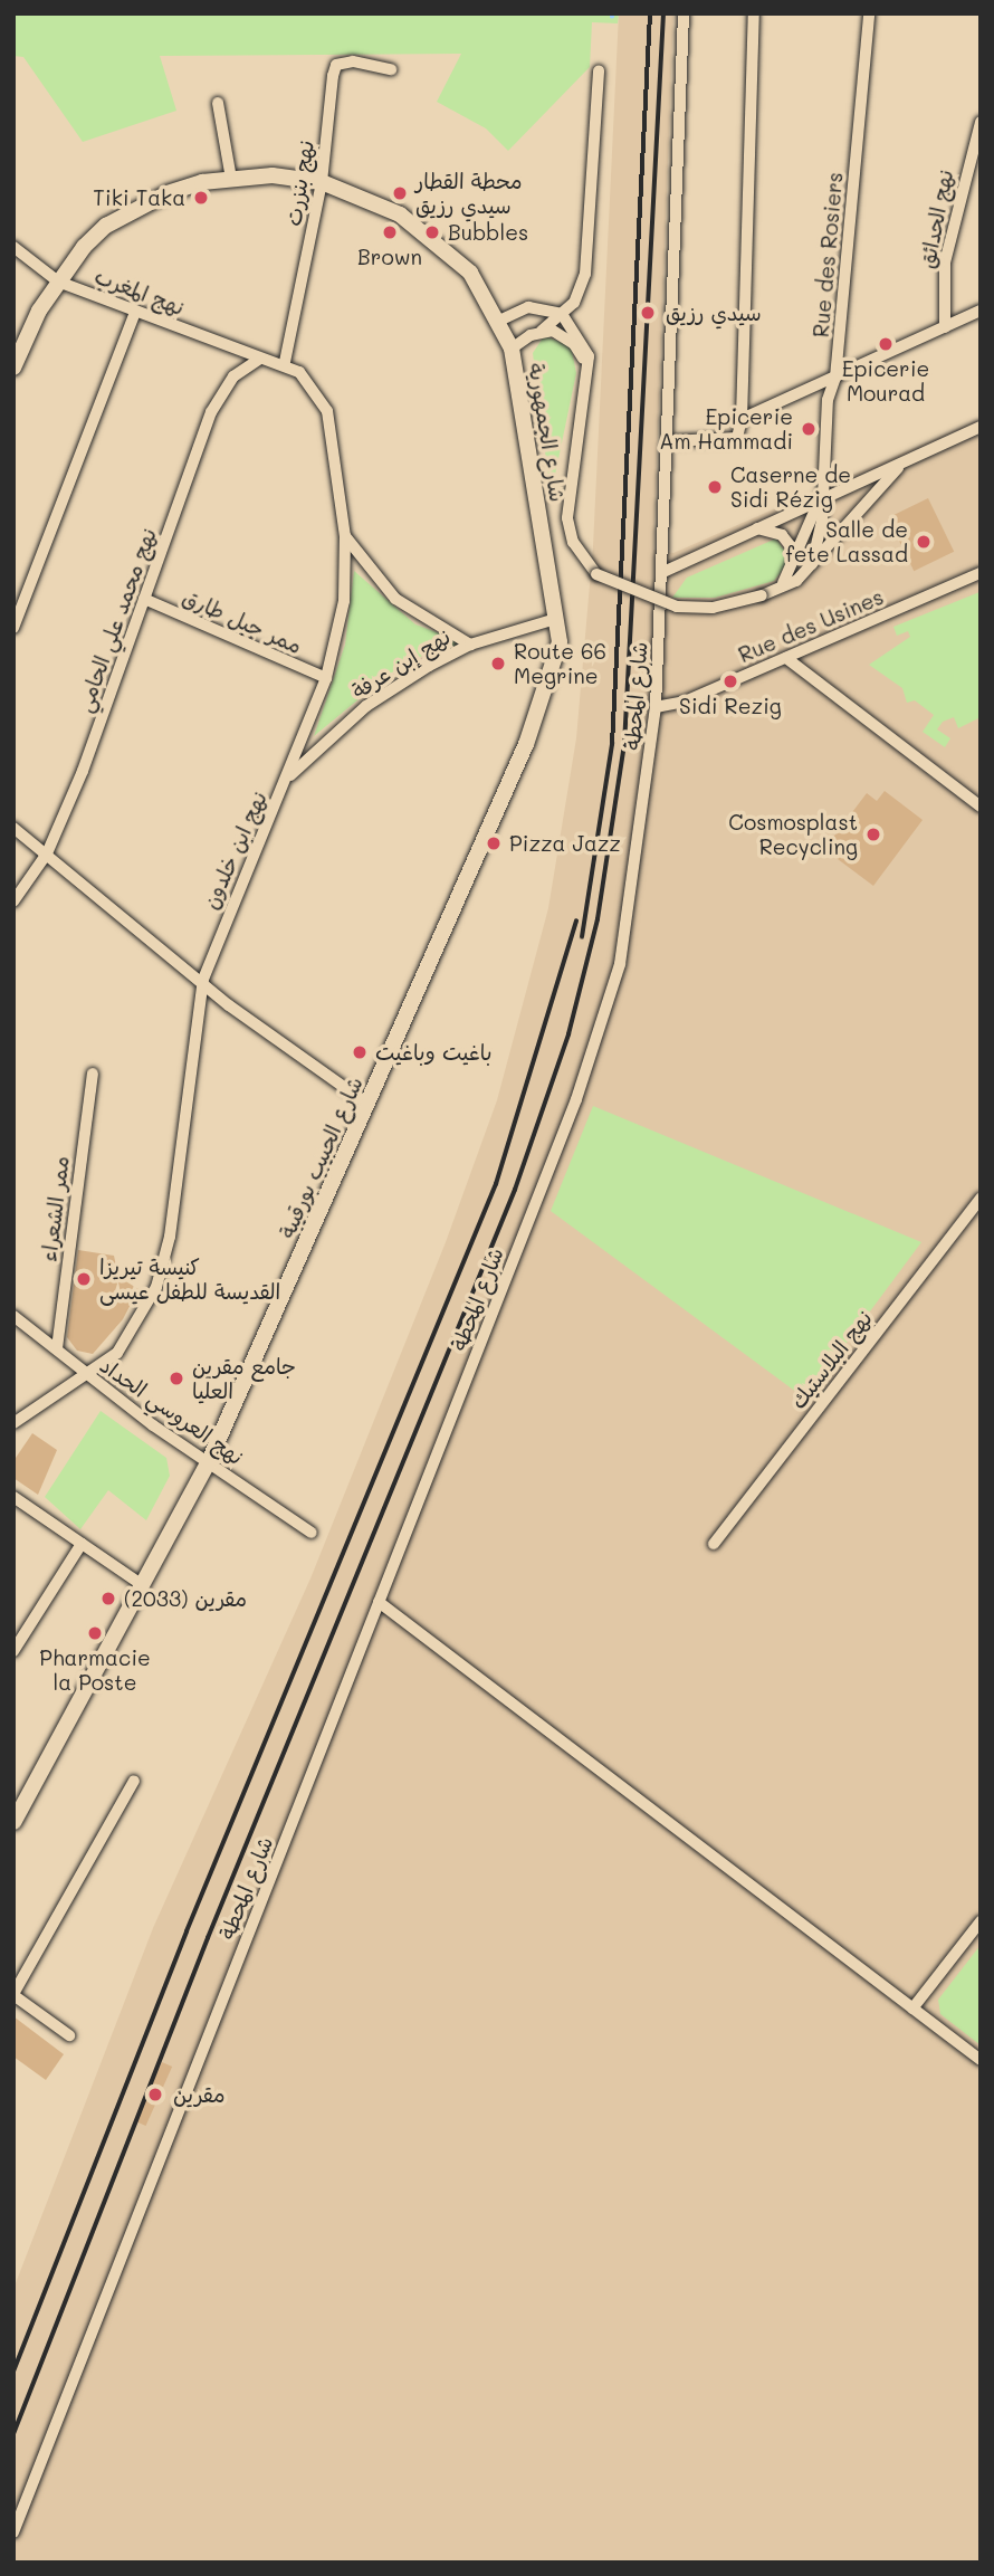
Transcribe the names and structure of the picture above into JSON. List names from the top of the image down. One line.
{"streets":{"street":["نهج بنزرت","نهج الحدائق","Rue des Rosiers","نهج المغرب","شارع الجمهورية","نهج محمد علي الحامي","ممر جبل طارق","Rue des Usines","نهج إبن عرفة","شارع المحطة","نهج ابن خلدون","شارع الحبيب بورقيبة","ممر الشعراء","نهج البلاستيك","نهج العروسي الحداد"]},"crossings":[["نهج بنزرت","شارع الجمهورية"],["نهج بنزرت","نهج ابن خلدون"],["نهج المغرب","شارع الجمهورية"],["نهج المغرب","نهج محمد علي الحامي"],["شارع الجمهورية","نهج إبن عرفة"],["شارع الجمهورية","شارع الحبيب بورقيبة"],["نهج محمد علي الحامي","ممر جبل طارق"],["ممر جبل طارق","نهج ابن خلدون"],["Rue des Usines","شارع المحطة"],["نهج إبن عرفة","نهج ابن خلدون"],["نهج إبن عرفة","شارع الحبيب بورقيبة"],["نهج ابن خلدون","نهج العروسي الحداد"],["شارع الحبيب بورقيبة","نهج العروسي الحداد"],["ممر الشعراء","نهج العروسي الحداد"]],"places":["محطة القطار سيدي رزيق","Tiki Taka","Brown","Bubbles","سيدي رزيق","Epicerie Mourad","Epicerie Am Hammadi","Caserne de Sidi Rézig","Salle de fete Lassad","Route 66 Megrine","Sidi Rezig","Cosmosplast Recycling","Pizza Jazz","باغيت وباغيت","كنيسة تيريزا القديسة للطفل عيسى","جامع مقرين العليا","مقرين (2033)","Pharmacie la Poste","مقرين"]}
